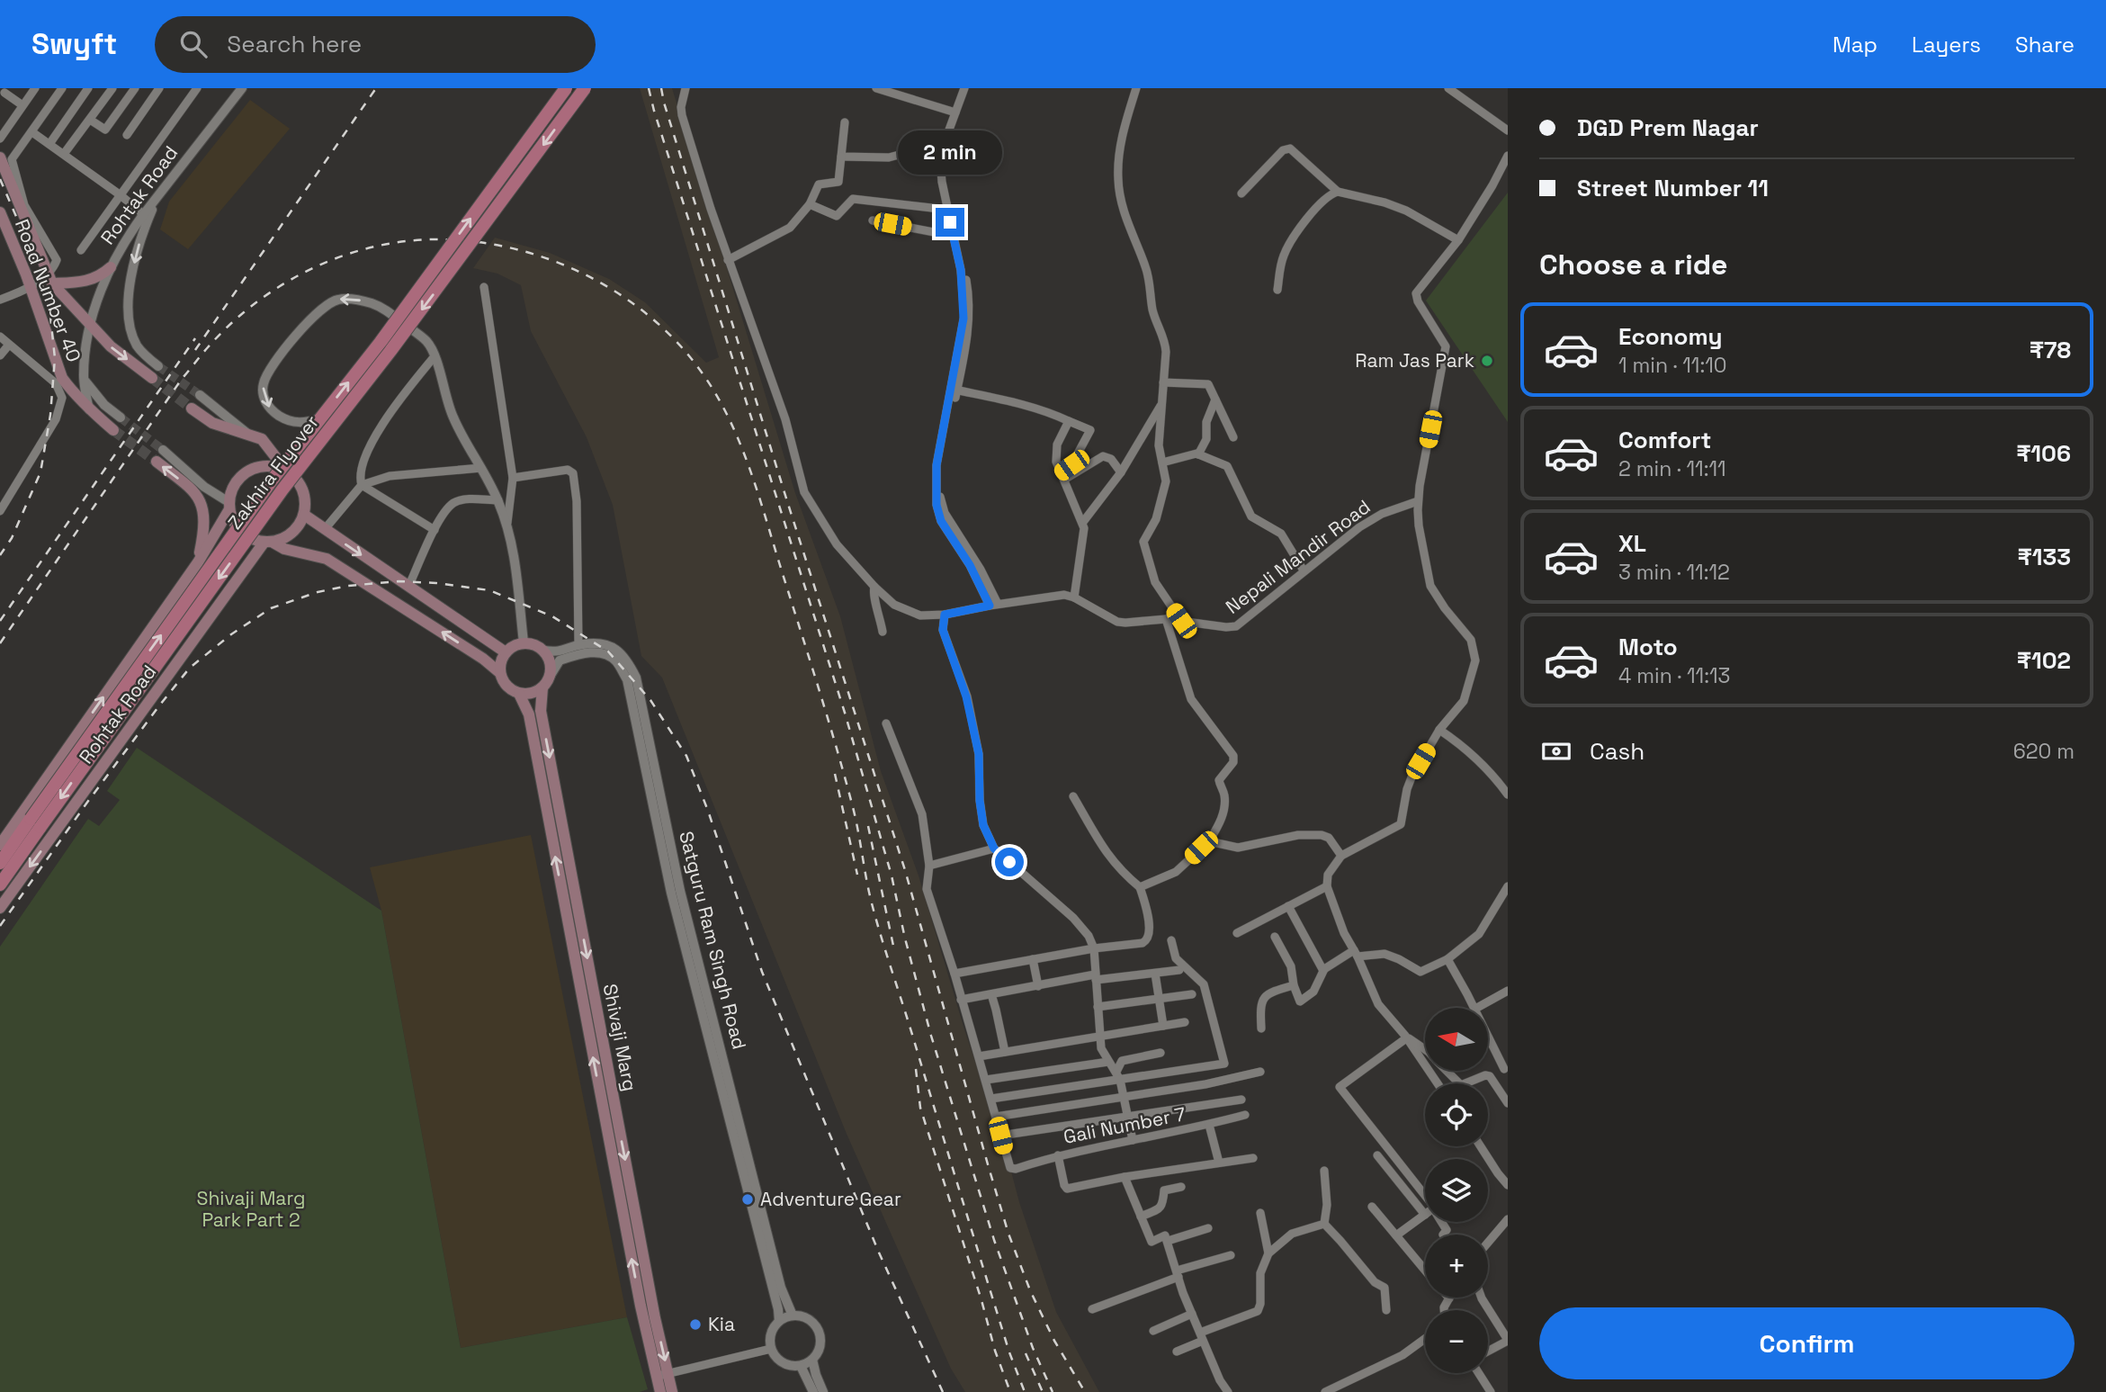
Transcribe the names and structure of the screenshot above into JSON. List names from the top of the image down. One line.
{"streets":{"main road":["Rohtak Road","Road Number 40","Zakhira Flyover","Shivaji Marg"],"street":["Nepali Mandir Road","Satguru Ram Singh Road","Gali Number 7"]},"crossings":[["Rohtak Road","Road Number 40"],["Satguru Ram Singh Road","Shivaji Marg"]],"parks":["Shivaji Marg Park Part 2"],"places":["Ram Jas Park","Adventure Gear","Kia"],"north":"left","page":{"header":"Swyft","search":"Search here","nav":["Map","Layers","Share"],"banner":["DGD Prem Nagar","Street Number 11"],"bubble":"2 min","heading":"Choose a ride","list":[{"name":"Economy","note":"1 min · 11:10","value":"₹78"},{"name":"Comfort","note":"2 min · 11:11","value":"₹106"},{"name":"XL","note":"3 min · 11:12","value":"₹133"},{"name":"Moto","note":"4 min · 11:13","value":"₹102"}],"pay":["Cash","620 m"],"map_buttons":["+","−"],"buttons":"Confirm"}}
